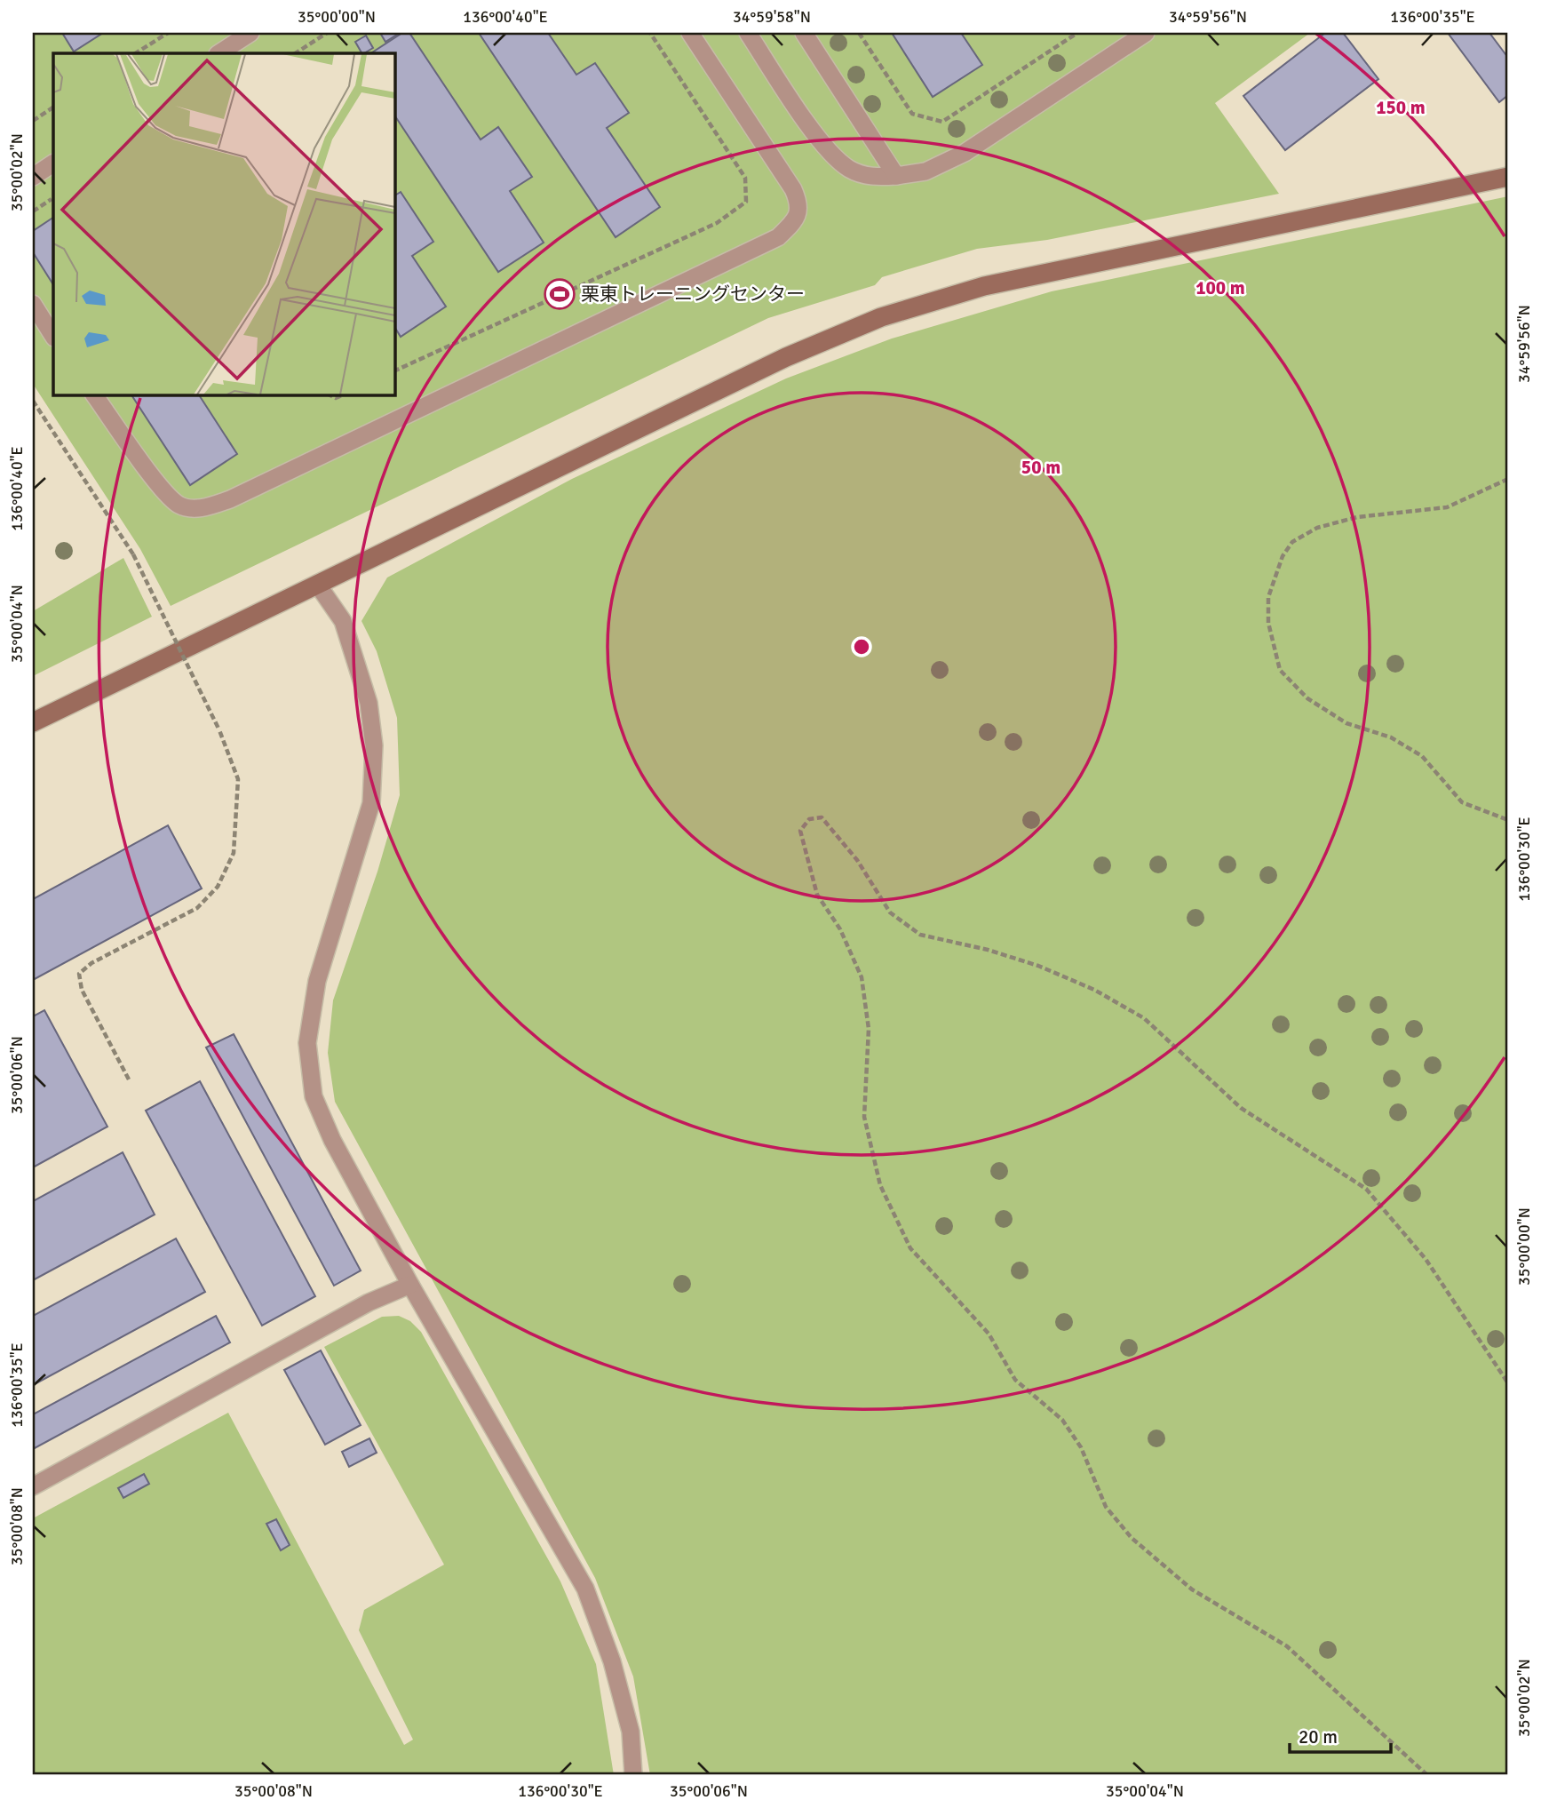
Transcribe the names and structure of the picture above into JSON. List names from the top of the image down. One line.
{"places":{"sports":["栗東トレーニングセンター"]},"scale_bar":"20 m","coordinates":["35°00'00\"N","136°00'40\"E","34°59'58\"N","34°59'56\"N","136°00'35\"E","35°00'02\"N","35°00'04\"N","136°00'30\"E","35°00'06\"N","35°00'08\"N"],"rings":["150 m","100 m","50 m"]}
